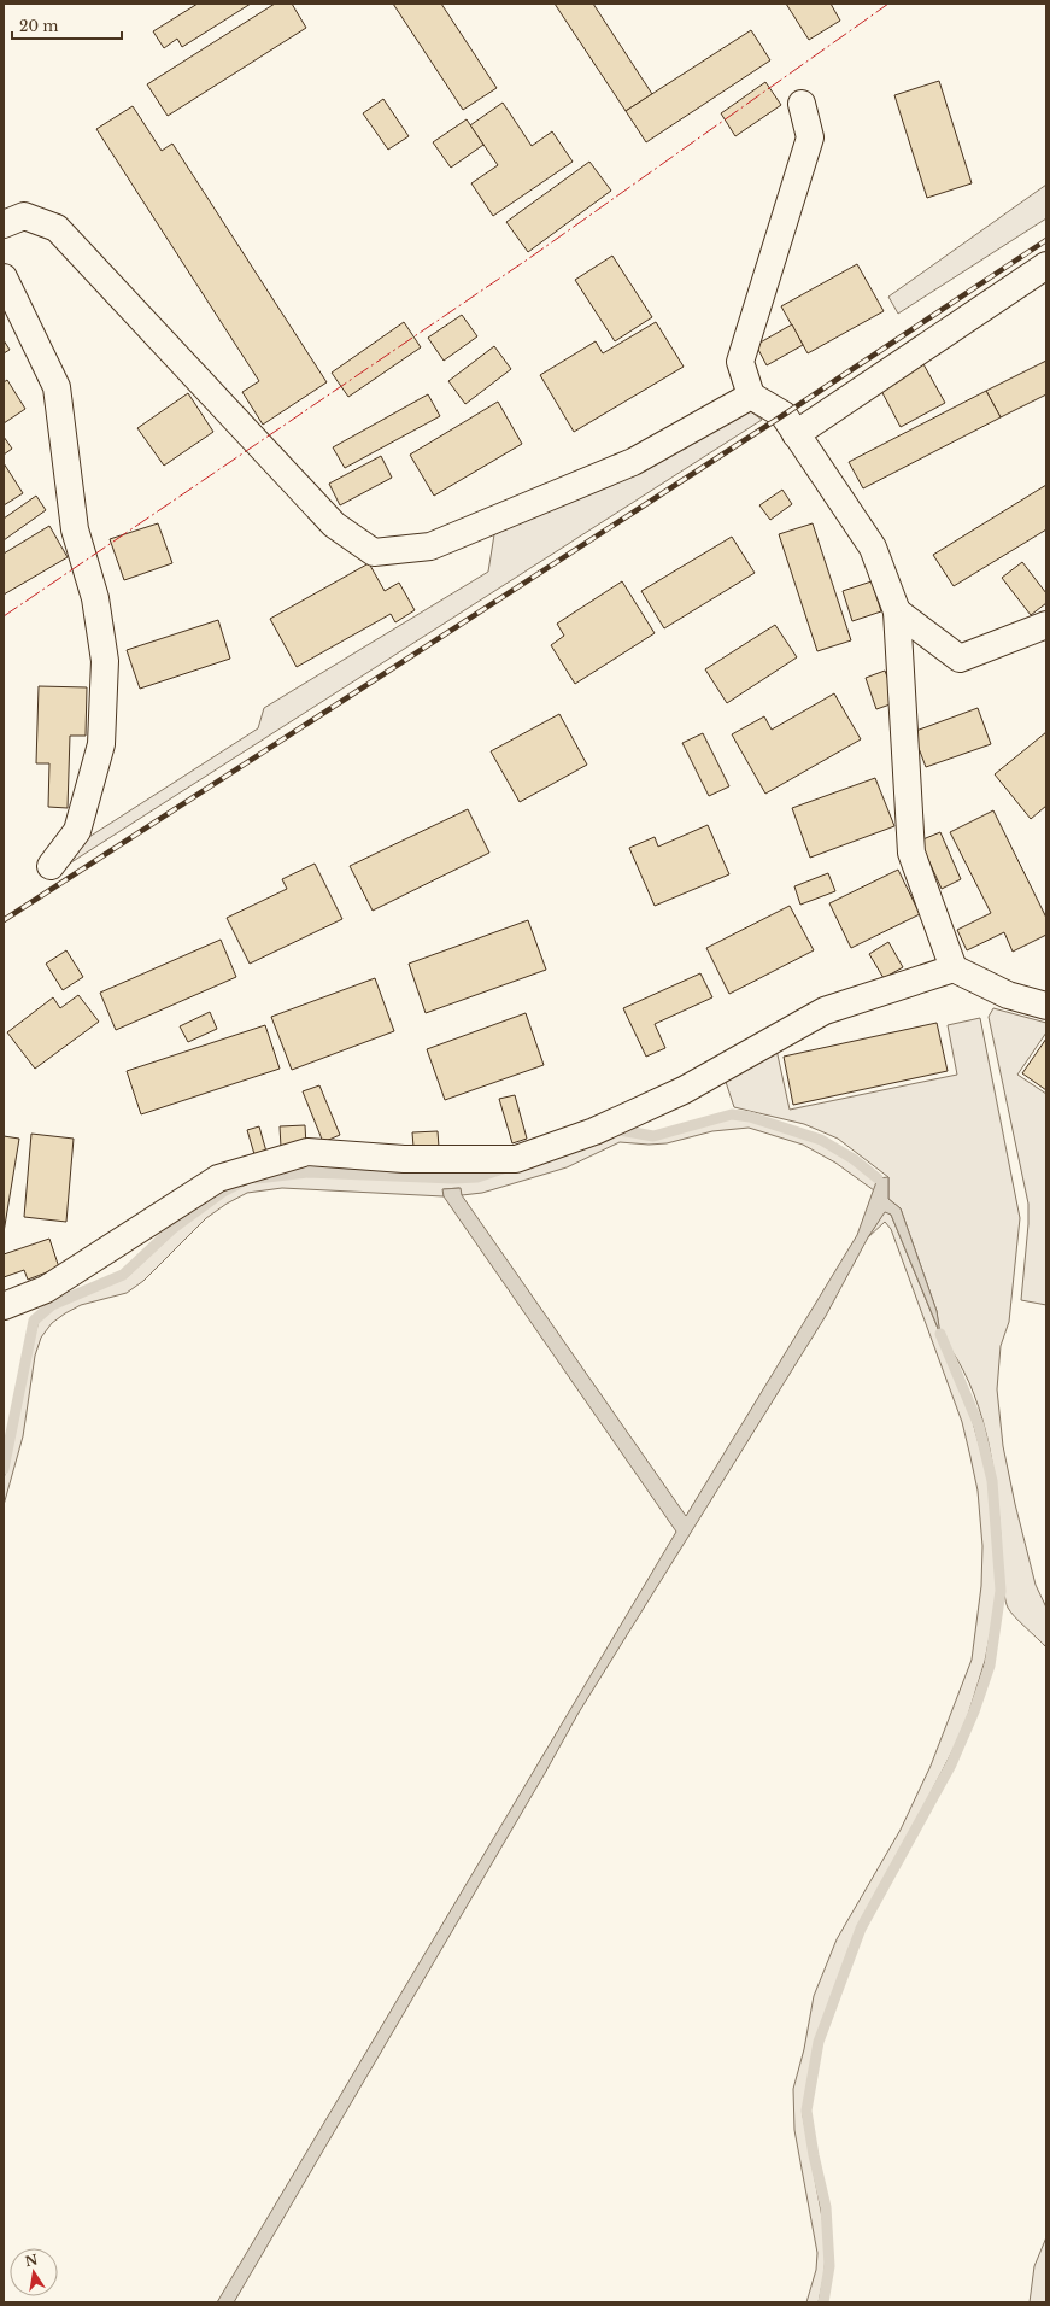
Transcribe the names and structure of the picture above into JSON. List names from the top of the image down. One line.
{"scale_bar":"20 m","north":"top"}
